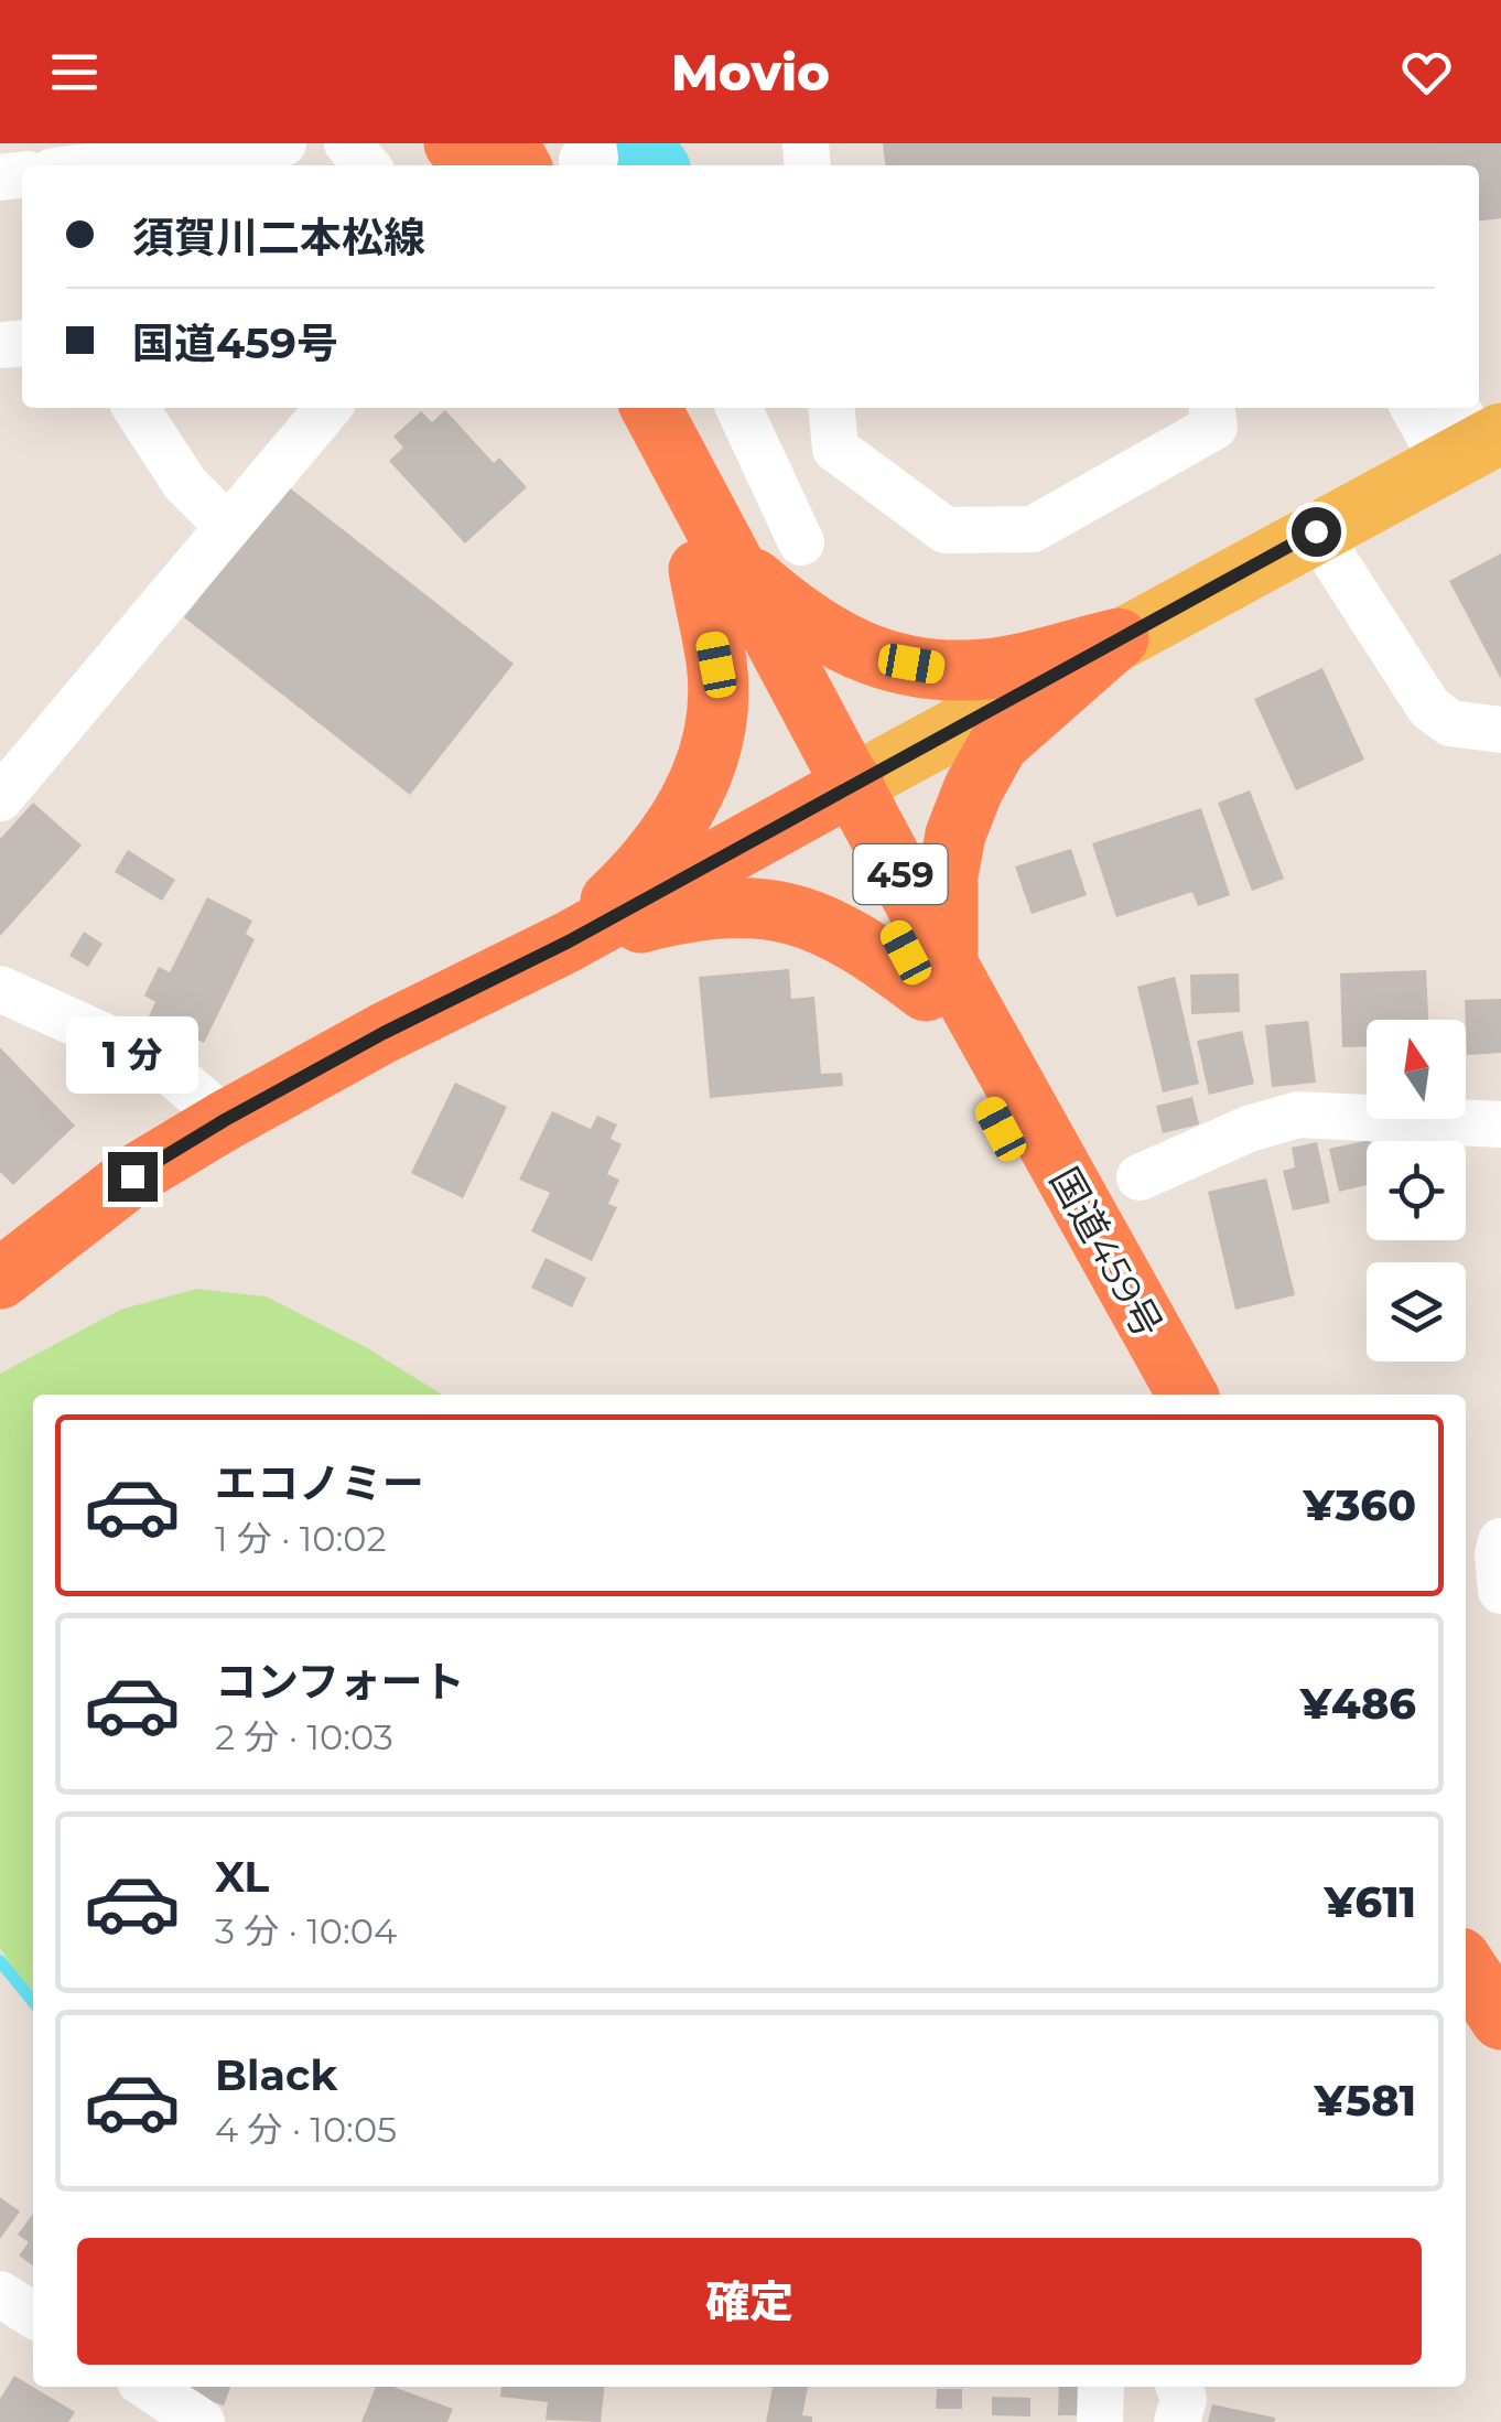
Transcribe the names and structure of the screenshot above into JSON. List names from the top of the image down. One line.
{"streets":{"highway":["459","国道459号"]},"crossings":[["459","国道459号"]],"north":"top","page":{"header":"Movio","banner":["須賀川二本松線","国道459号"],"bubble":"1 分","list":[{"name":"エコノミー","note":"1 分 · 10:02","value":"¥360"},{"name":"コンフォート","note":"2 分 · 10:03","value":"¥486"},{"name":"XL","note":"3 分 · 10:04","value":"¥611"},{"name":"Black","note":"4 分 · 10:05","value":"¥581"}],"buttons":"確定"}}
